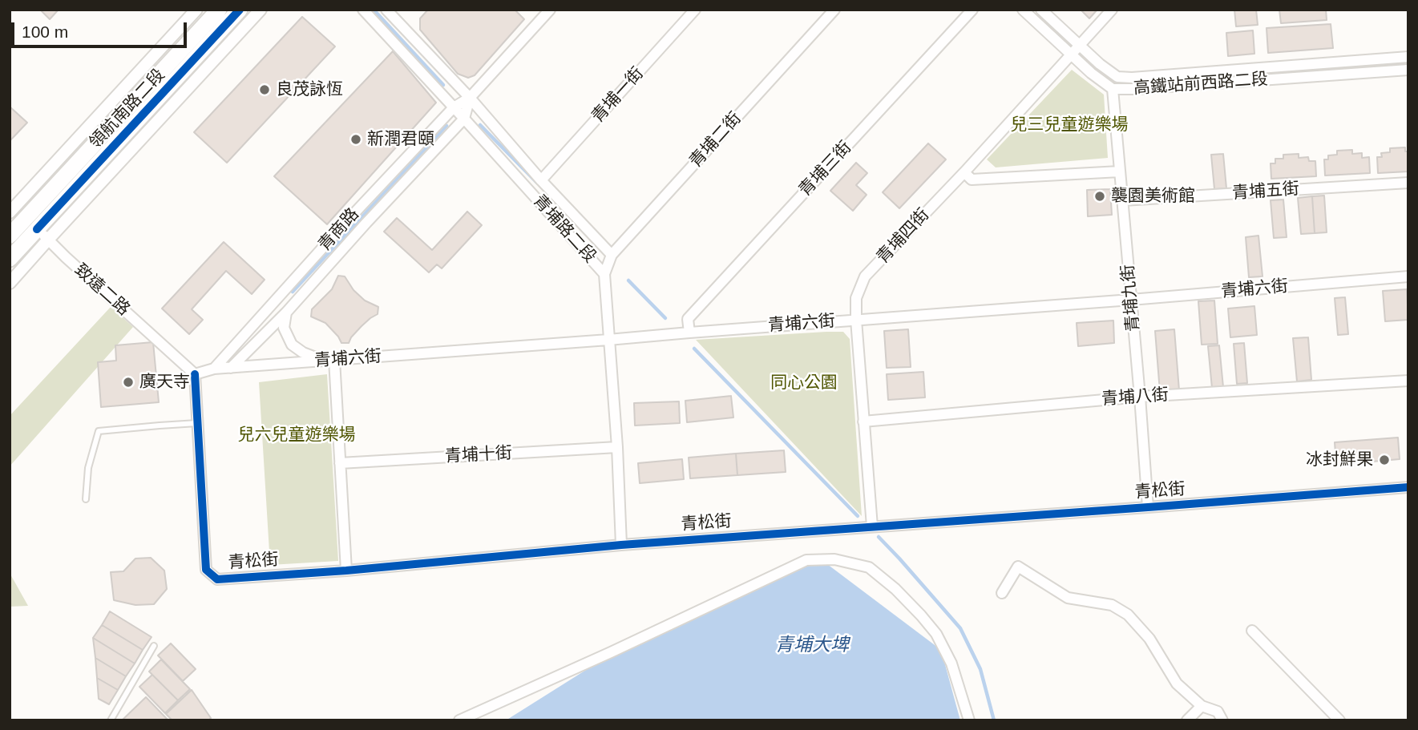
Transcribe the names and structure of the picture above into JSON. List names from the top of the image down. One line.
{"streets":{"main road":["領航南路二段"],"street":["高鐵站前西路二段","青埔一街","青埔二街","青埔三街","青埔五街","青埔路二段","青商路","青埔四街","青埔六街","致遠二路","青埔九街","青埔八街","青埔十街","青松街"]},"crossings":[["高鐵站前西路二段","青埔四街"],["高鐵站前西路二段","青埔九街"],["青埔一街","青埔路二段"],["領航南路二段","致遠二路"],["青埔二街","青埔路二段"],["青埔三街","青埔六街"],["青埔五街","青埔九街"],["青埔路二段","青商路"],["青埔路二段","青埔六街"],["青埔路二段","青埔十街"],["青埔路二段","青松街"],["青商路","青埔六街"],["青埔四街","青埔六街"],["青埔四街","青埔八街"],["青埔四街","青松街"],["青埔六街","致遠二路"],["青埔六街","青埔九街"],["青埔六街","青松街"],["致遠二路","青松街"],["青埔九街","青埔八街"],["青埔九街","青松街"]],"water":["青埔大埤"],"parks":["兒三兒童遊樂場","同心公園","兒六兒童遊樂場"],"places":["良茂詠恆","新潤君頤","襲園美術館","廣天寺","冰封鮮果"],"scale_bar":"100 m"}
